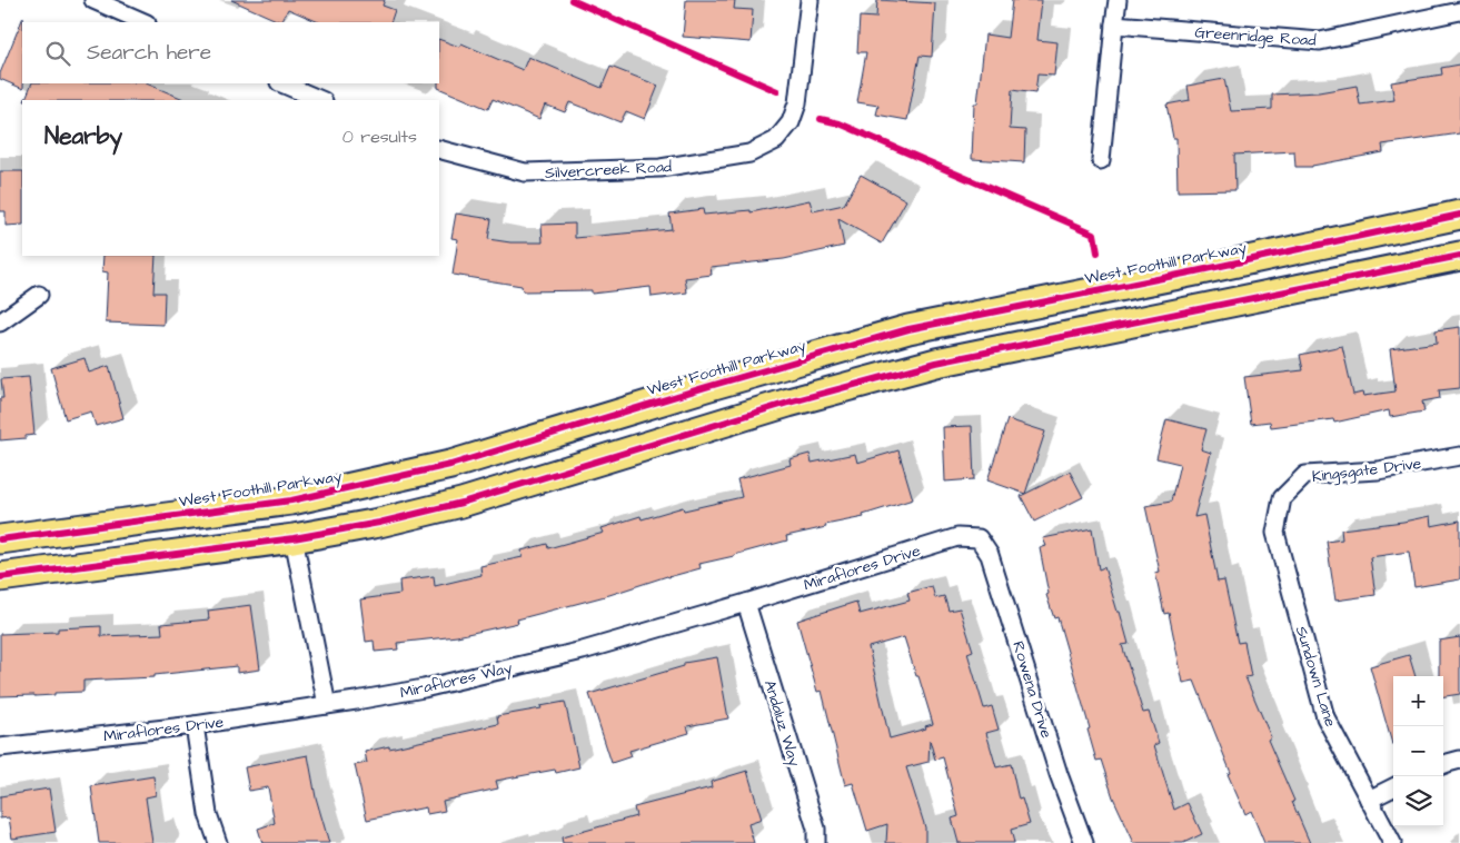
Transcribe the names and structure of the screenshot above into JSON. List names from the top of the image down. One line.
{"streets":{"main road":["West Foothill Parkway"],"street":["Greenridge Road","Silvercreek Road","Kingsgate Drive","Miraflores Drive","Sundown Lane","Miraflores Way","Rowena Drive","Andaluz Way"]},"crossings":[["Kingsgate Drive","Sundown Lane"],["Miraflores Drive","Miraflores Way"],["Miraflores Drive","Rowena Drive"],["Miraflores Drive","Andaluz Way"],["Miraflores Way","Andaluz Way"]],"page":{"search":"Search here","heading":["Nearby","0 results"],"map_buttons":["+","−"]}}
